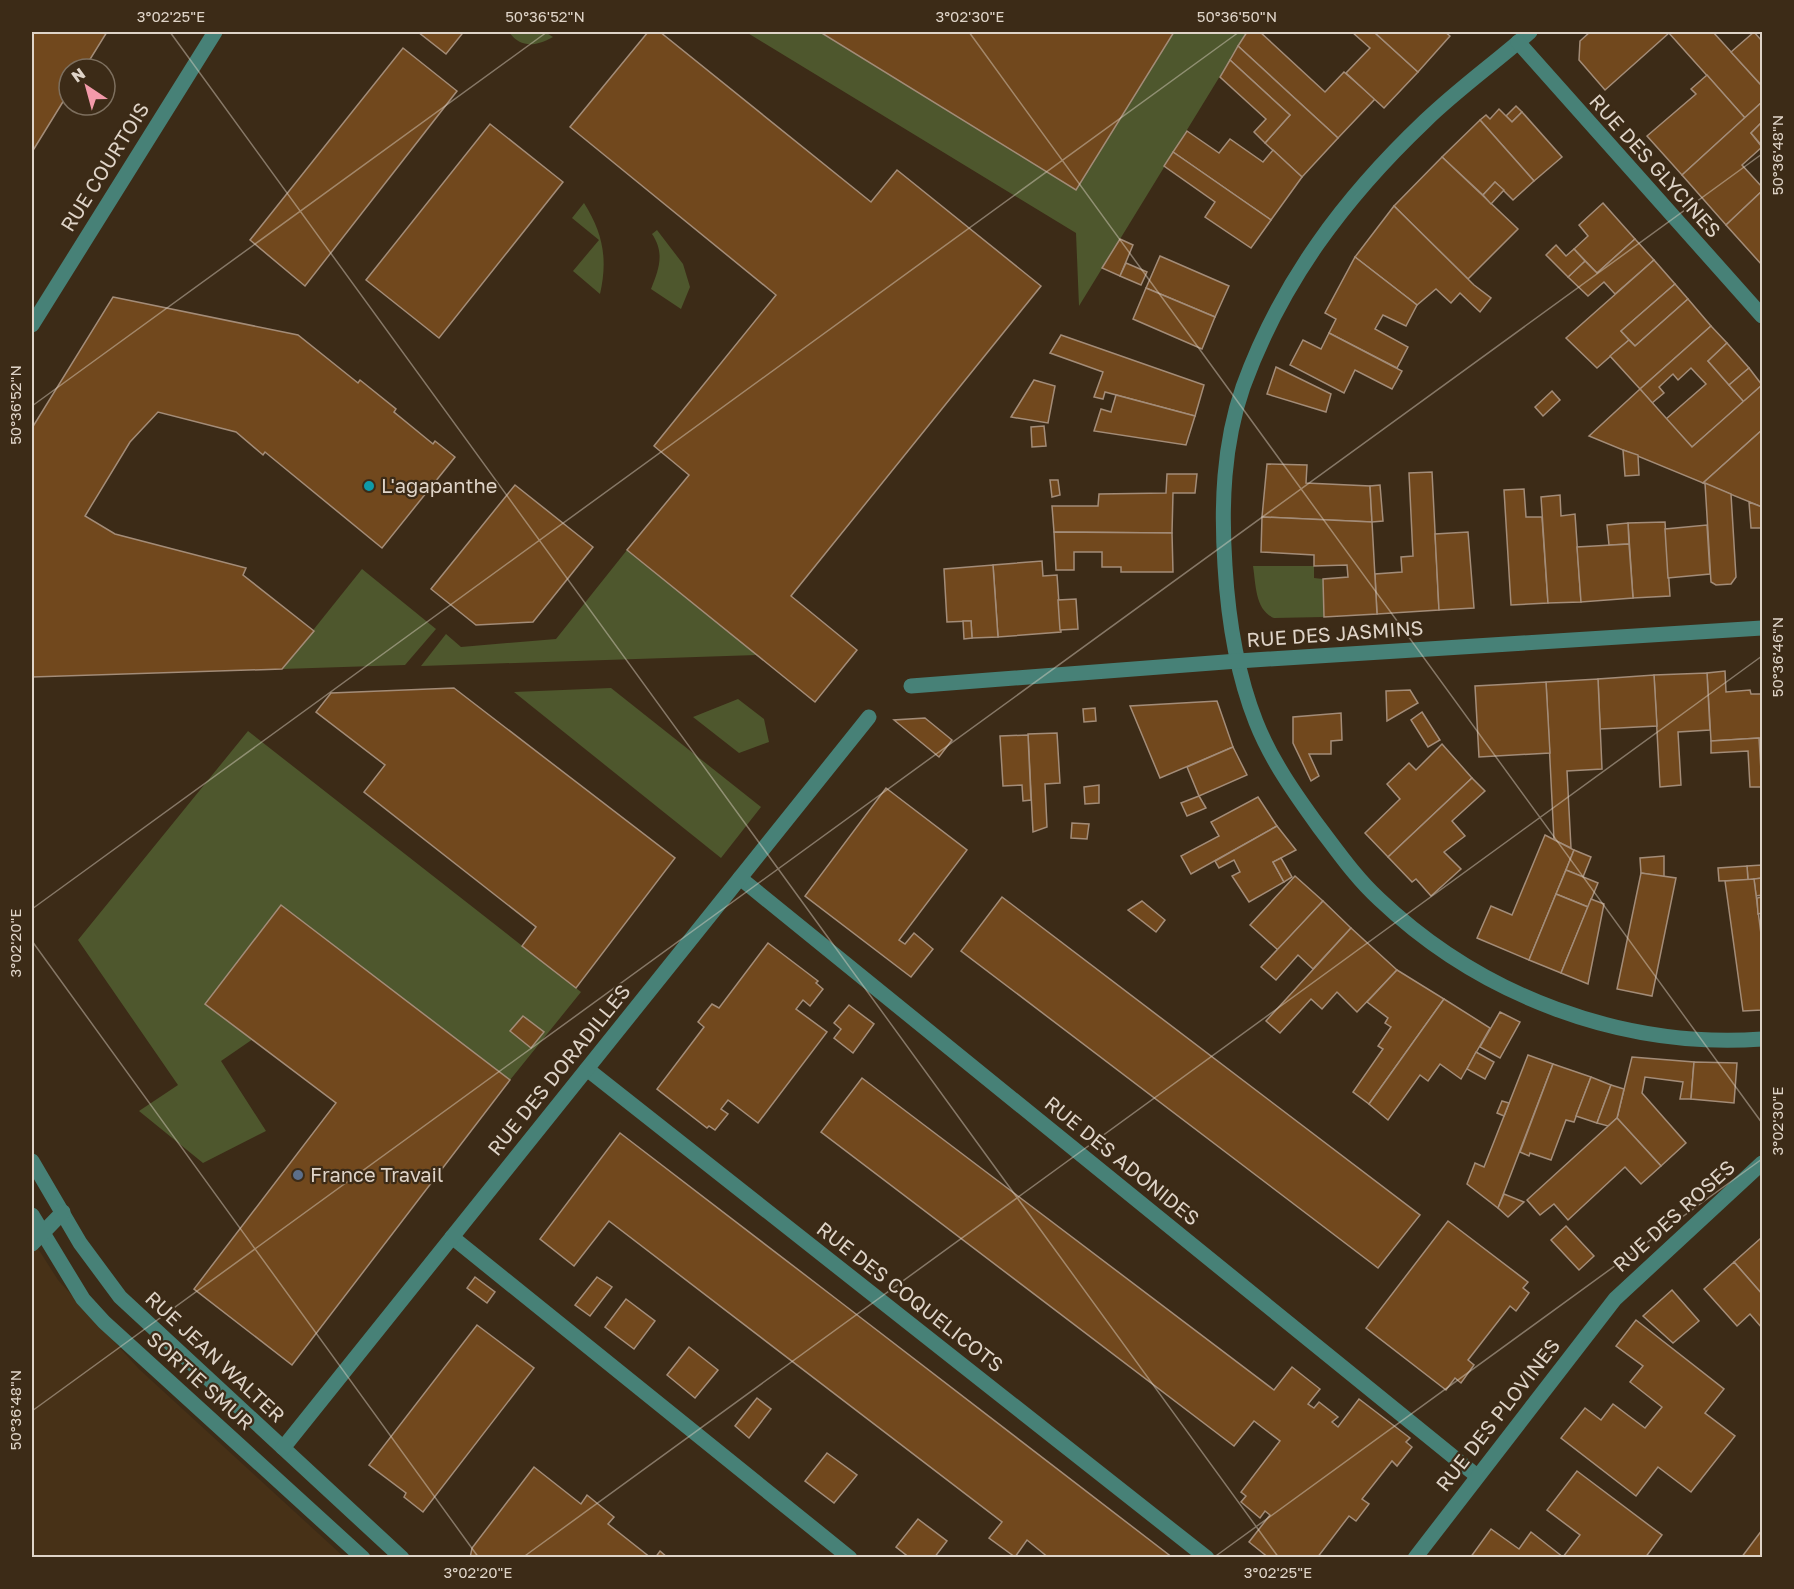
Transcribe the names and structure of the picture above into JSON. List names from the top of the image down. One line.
{"streets":{"street":["RUE DES GLYCINES","RUE COURTOIS","RUE DES JASMINS","RUE DES DORADILLES","RUE DES ADONIDES","RUE DES ROSES","RUE DES COQUELICOTS","RUE JEAN WALTER","SORTIE SMUR","RUE DES PLOVINES"]},"crossings":[["RUE DES DORADILLES","RUE DES ADONIDES"],["RUE DES DORADILLES","RUE DES COQUELICOTS"],["RUE DES DORADILLES","RUE JEAN WALTER"],["RUE DES ADONIDES","RUE DES PLOVINES"],["RUE DES ROSES","RUE DES PLOVINES"]],"places":["L'agapanthe","France Travail"],"north":"top left","coordinates":["3°02'25\"E","50°36'52\"N","3°02'30\"E","50°36'50\"N","50°36'48\"N","50°36'46\"N","3°02'20\"E"]}
